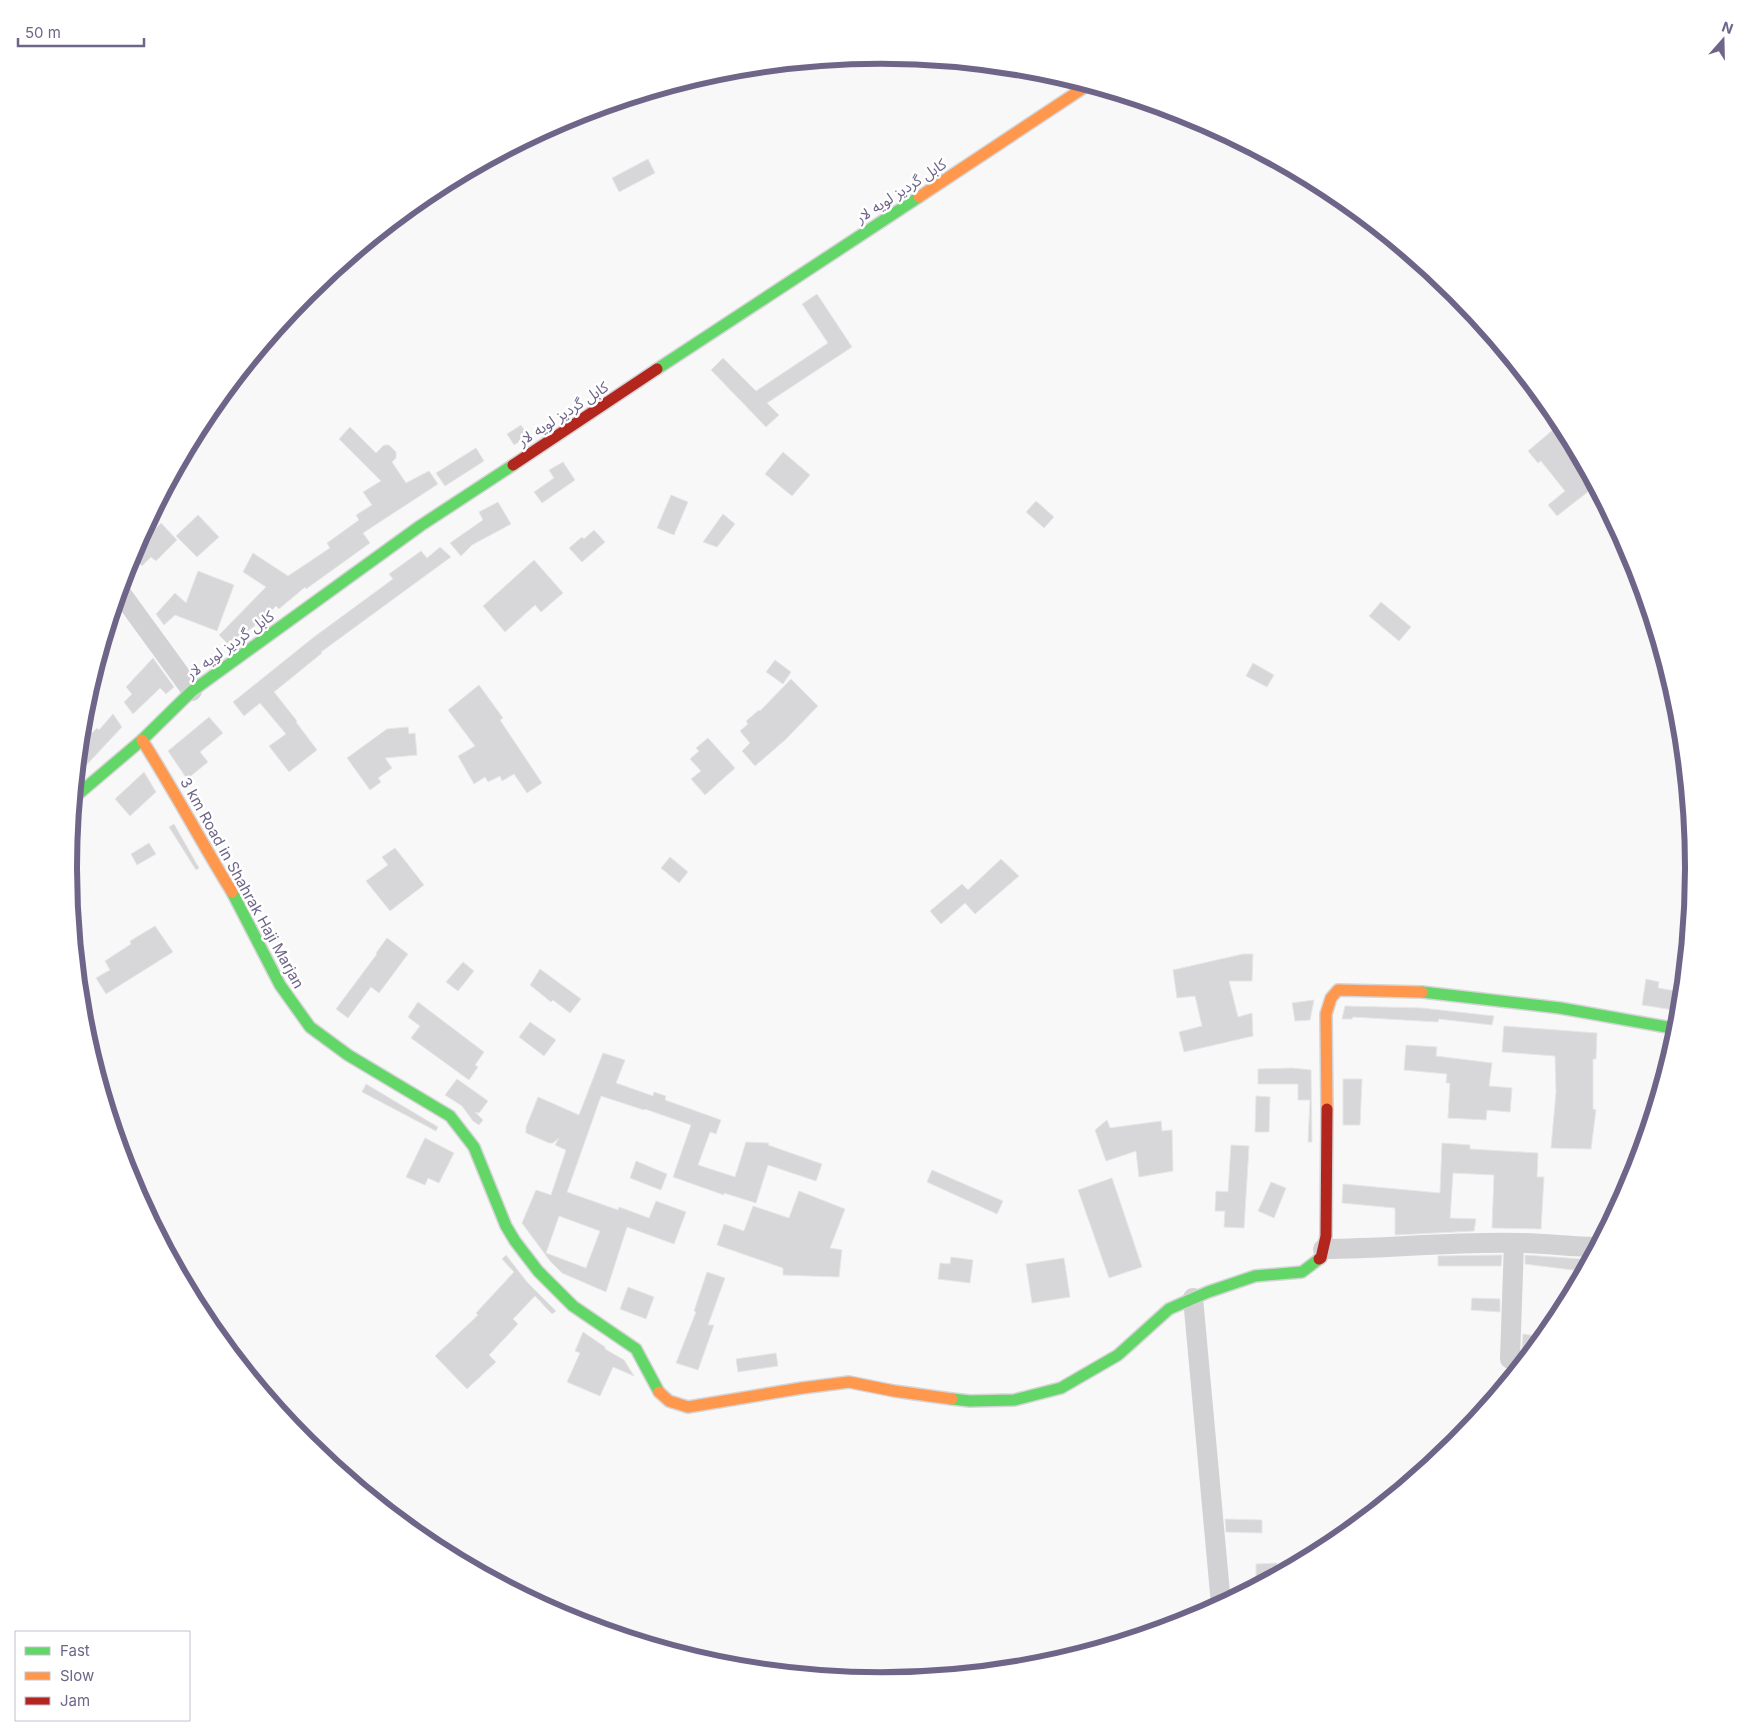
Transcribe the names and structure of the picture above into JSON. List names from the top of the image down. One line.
{"streets":{"main road":["کابل گردیز لویه لار","3 km Road in Shahrak Haji Marjan"]},"crossings":[["کابل گردیز لویه لار","3 km Road in Shahrak Haji Marjan"]],"legend":["Fast","Slow","Jam"],"scale_bar":"50 m","north":"top"}
